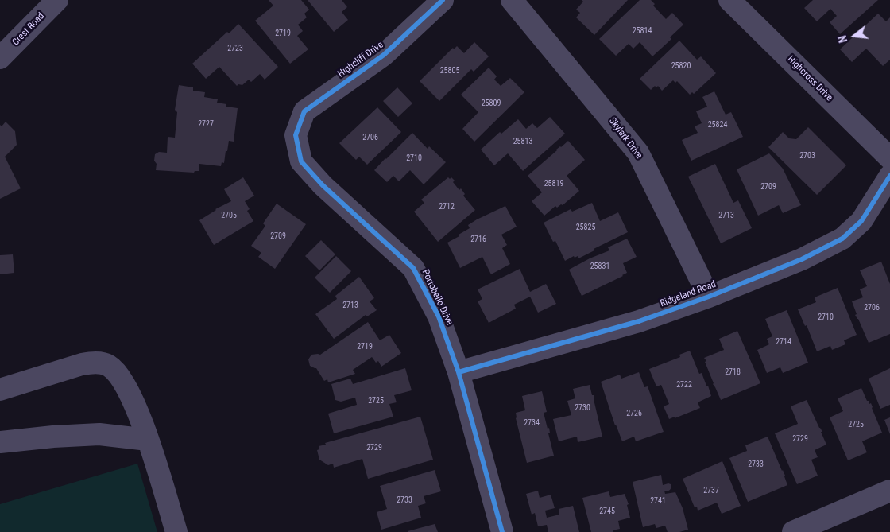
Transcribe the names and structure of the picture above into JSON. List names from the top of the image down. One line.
{"streets":{"street":["Crest Road","Highcliff Drive","Highcross Drive","Skylark Drive","Ridgeland Road","Portobello Drive"]},"crossings":[["Highcliff Drive","Portobello Drive"],["Skylark Drive","Ridgeland Road"],["Ridgeland Road","Portobello Drive"]],"house_numbers":["25814","2719","2723","25820","25805","25809","2727","25824","2706","25813","2703","2710","25819","2709","2712","2705","2713","25825","2709","2716","25831","2713","2706","2710","2714","2719","2718","2722","2725","2730","2726","2734","2725","2729","2729","2733","2737","2733","2741","2745"],"north":"left"}
